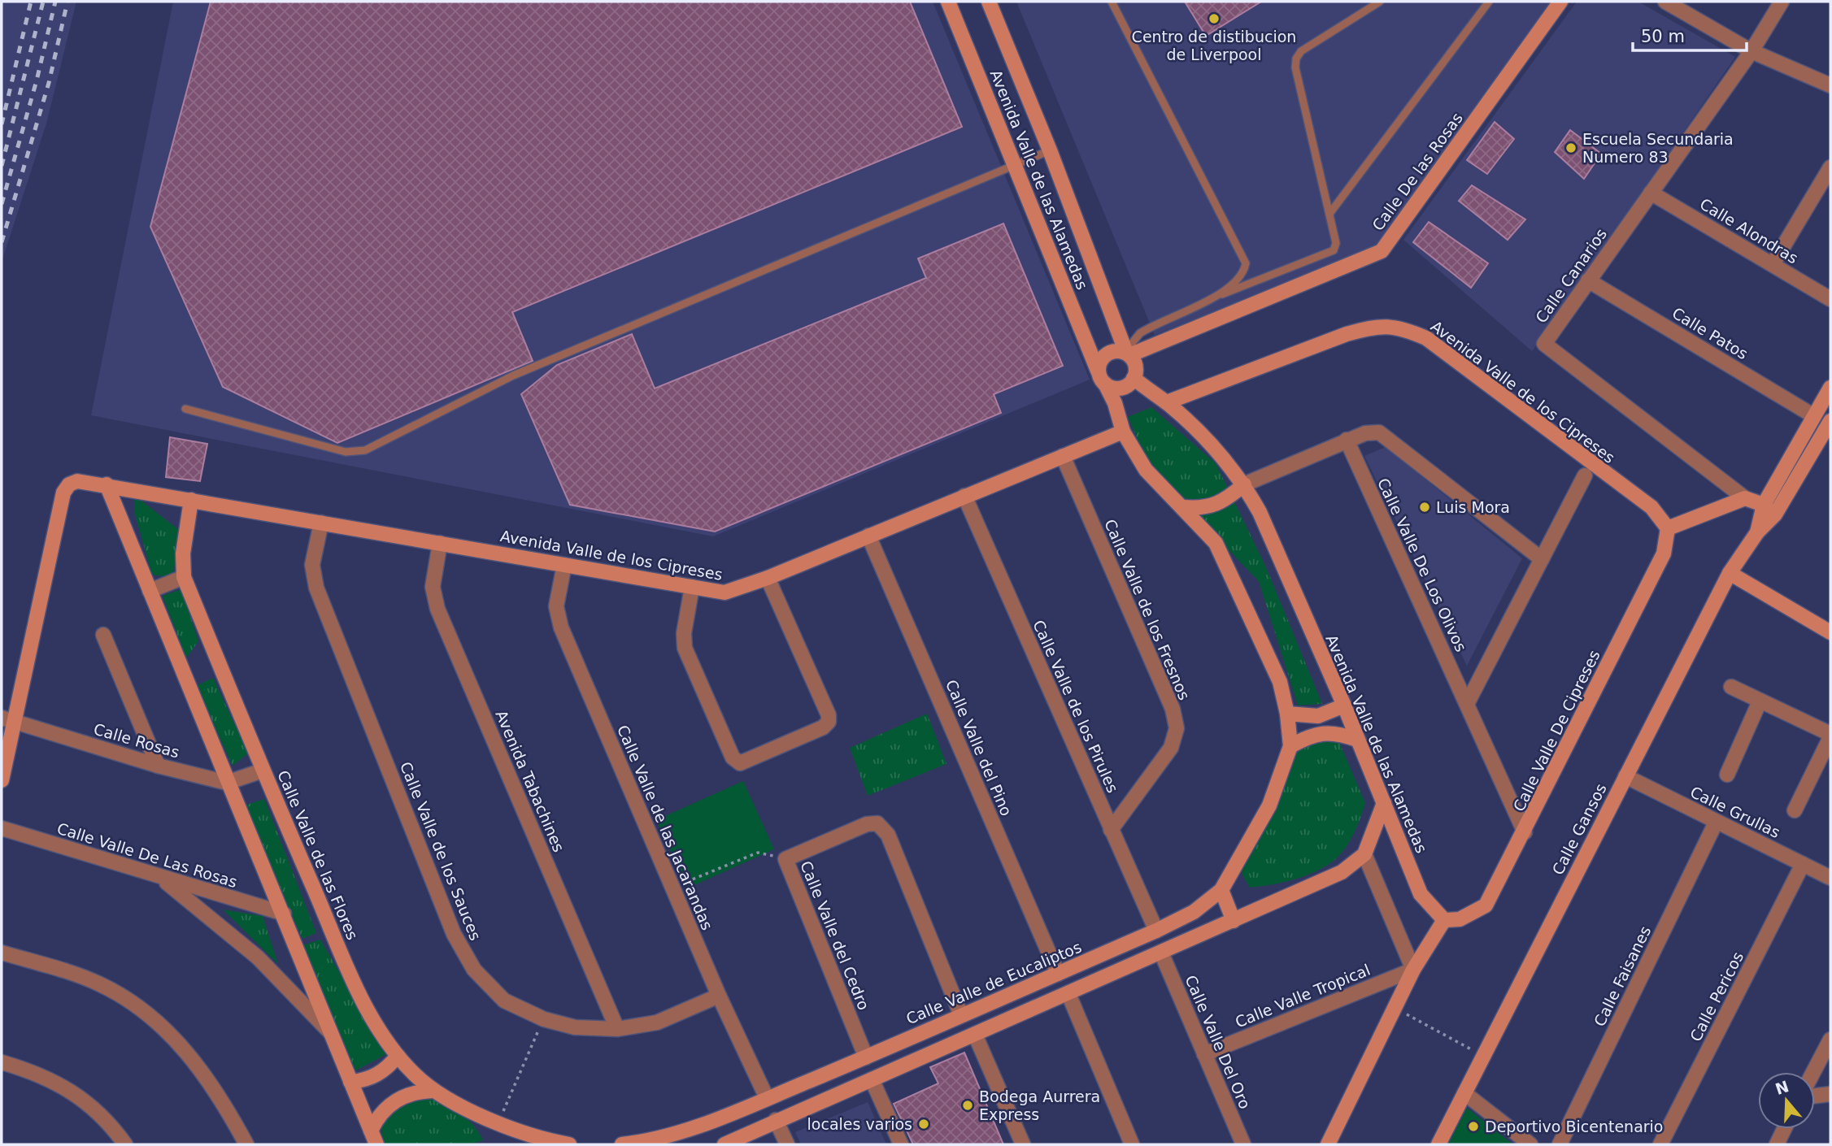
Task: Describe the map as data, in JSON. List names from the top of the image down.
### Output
{
  "streets": {
    "street": [
      "Calle De las Rosas",
      "Avenida Valle de las Alamedas",
      "Calle Alondras",
      "Calle Canarios",
      "Calle Patos",
      "Avenida Valle de los Cipreses",
      "Calle Valle De Los Olivos",
      "Calle Valle de los Fresnos",
      "Calle Valle de los Pirules",
      "Calle Valle De Cipreses",
      "Calle Rosas",
      "Calle Valle del Pino",
      "Avenida Tabachines",
      "Calle Grullas",
      "Calle Valle de las Jacarandas",
      "Calle Gansos",
      "Calle Valle de los Sauces",
      "Calle Valle De Las Rosas",
      "Calle Valle de las Flores",
      "Calle Valle del Cedro",
      "Calle Faisanes",
      "Calle Valle de Eucaliptos",
      "Calle Valle Tropical",
      "Calle Pericos",
      "Calle Valle Del Oro"
    ]
  },
  "crossings": [
    ["Calle De las Rosas", "Avenida Valle de las Alamedas"],
    ["Avenida Valle de las Alamedas", "Avenida Valle de los Cipreses"],
    ["Avenida Valle de las Alamedas", "Calle Valle De Cipreses"],
    ["Avenida Valle de las Alamedas", "Calle Valle de Eucaliptos"],
    ["Calle Alondras", "Calle Canarios"],
    ["Calle Canarios", "Calle Patos"],
    ["Calle Canarios", "Calle Gansos"],
    ["Avenida Valle de los Cipreses", "Calle Valle de los Fresnos"],
    ["Avenida Valle de los Cipreses", "Calle Valle de los Pirules"],
    ["Avenida Valle de los Cipreses", "Calle Valle De Cipreses"],
    ["Avenida Valle de los Cipreses", "Calle Rosas"],
    ["Avenida Valle de los Cipreses", "Calle Valle del Pino"],
    ["Avenida Valle de los Cipreses", "Avenida Tabachines"],
    ["Avenida Valle de los Cipreses", "Calle Valle de las Jacarandas"],
    ["Avenida Valle de los Cipreses", "Calle Valle de los Sauces"],
    ["Avenida Valle de los Cipreses", "Calle Valle de las Flores"],
    ["Calle Valle De Los Olivos", "Calle Valle De Cipreses"],
    ["Calle Valle de los Fresnos", "Calle Valle de los Pirules"],
    ["Calle Valle de los Pirules", "Calle Valle de Eucaliptos"],
    ["Calle Valle del Pino", "Calle Valle de Eucaliptos"],
    ["Avenida Tabachines", "Calle Valle de los Sauces"],
    ["Calle Grullas", "Calle Gansos"],
    ["Calle Grullas", "Calle Faisanes"],
    ["Calle Grullas", "Calle Pericos"],
    ["Calle Valle de las Jacarandas", "Calle Valle de los Sauces"],
    ["Calle Valle de las Jacarandas", "Calle Valle de Eucaliptos"],
    ["Calle Valle del Cedro", "Calle Valle de Eucaliptos"],
    ["Calle Valle Tropical", "Calle Valle Del Oro"]
  ],
  "places": [
    "Centro de distibucion de Liverpool",
    "Escuela Secundaria Numero 83",
    "Luis Mora",
    "Bodega Aurrera Express",
    "locales varios",
    "Deportivo Bicentenario"
  ],
  "scale_bar": "50 m",
  "north": "top"
}
